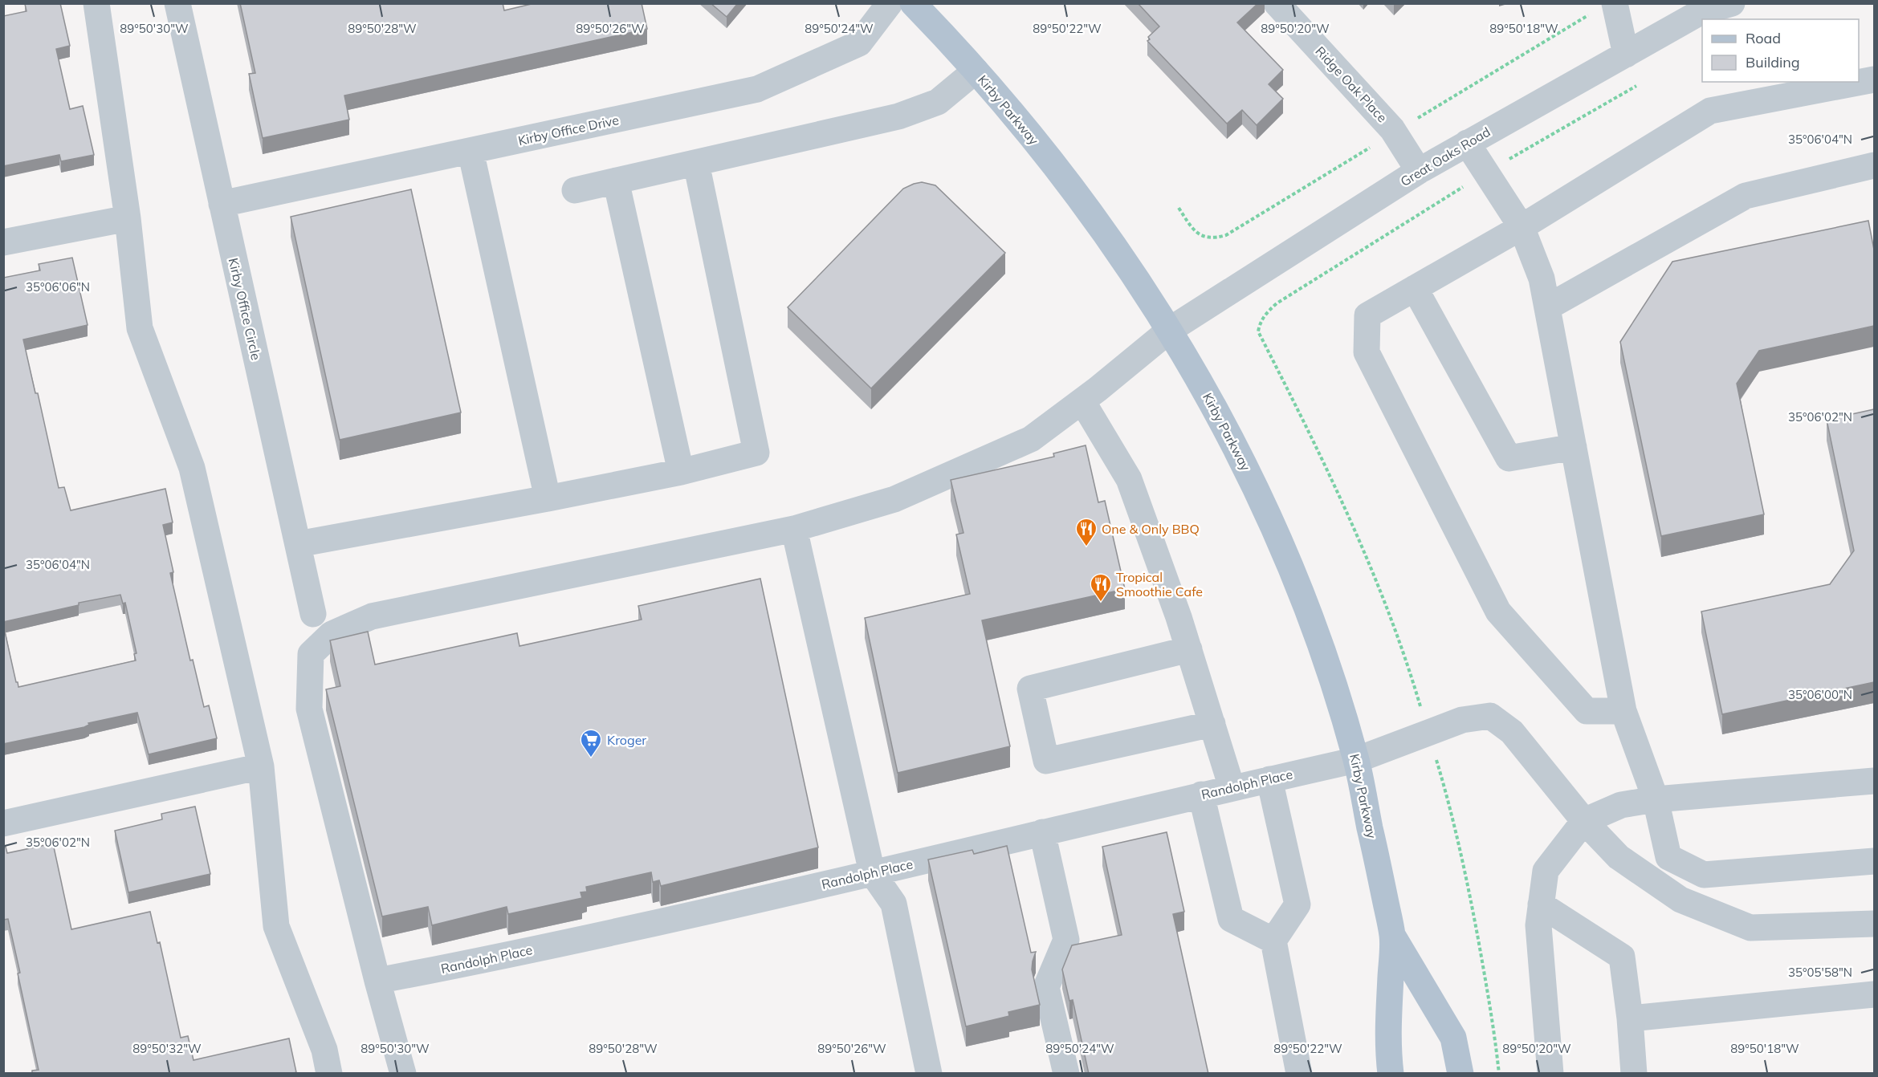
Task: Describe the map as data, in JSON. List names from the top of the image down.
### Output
{
  "streets": {
    "main road": ["Kirby Parkway"],
    "street": [
      "Ridge Oak Place",
      "Kirby Office Drive",
      "Great Oaks Road",
      "Kirby Office Circle",
      "Randolph Place"
    ]
  },
  "crossings": [
    ["Ridge Oak Place", "Great Oaks Road"],
    ["Kirby Parkway", "Great Oaks Road"],
    ["Kirby Parkway", "Randolph Place"],
    ["Kirby Office Drive", "Kirby Office Circle"],
    ["Great Oaks Road", "Randolph Place"]
  ],
  "places": {
    "restaurant": ["One & Only BBQ", "Tropical Smoothie Cafe"],
    "supermarket": ["Kroger"]
  },
  "legend": ["Road", "Building"],
  "coordinates": [
    "89°50'30\"W",
    "89°50'28\"W",
    "89°50'26\"W",
    "89°50'24\"W",
    "89°50'22\"W",
    "89°50'20\"W",
    "89°50'18\"W",
    "35°06'04\"N",
    "35°06'06\"N",
    "35°06'02\"N",
    "35°06'00\"N",
    "35°05'58\"N",
    "89°50'32\"W"
  ]
}
